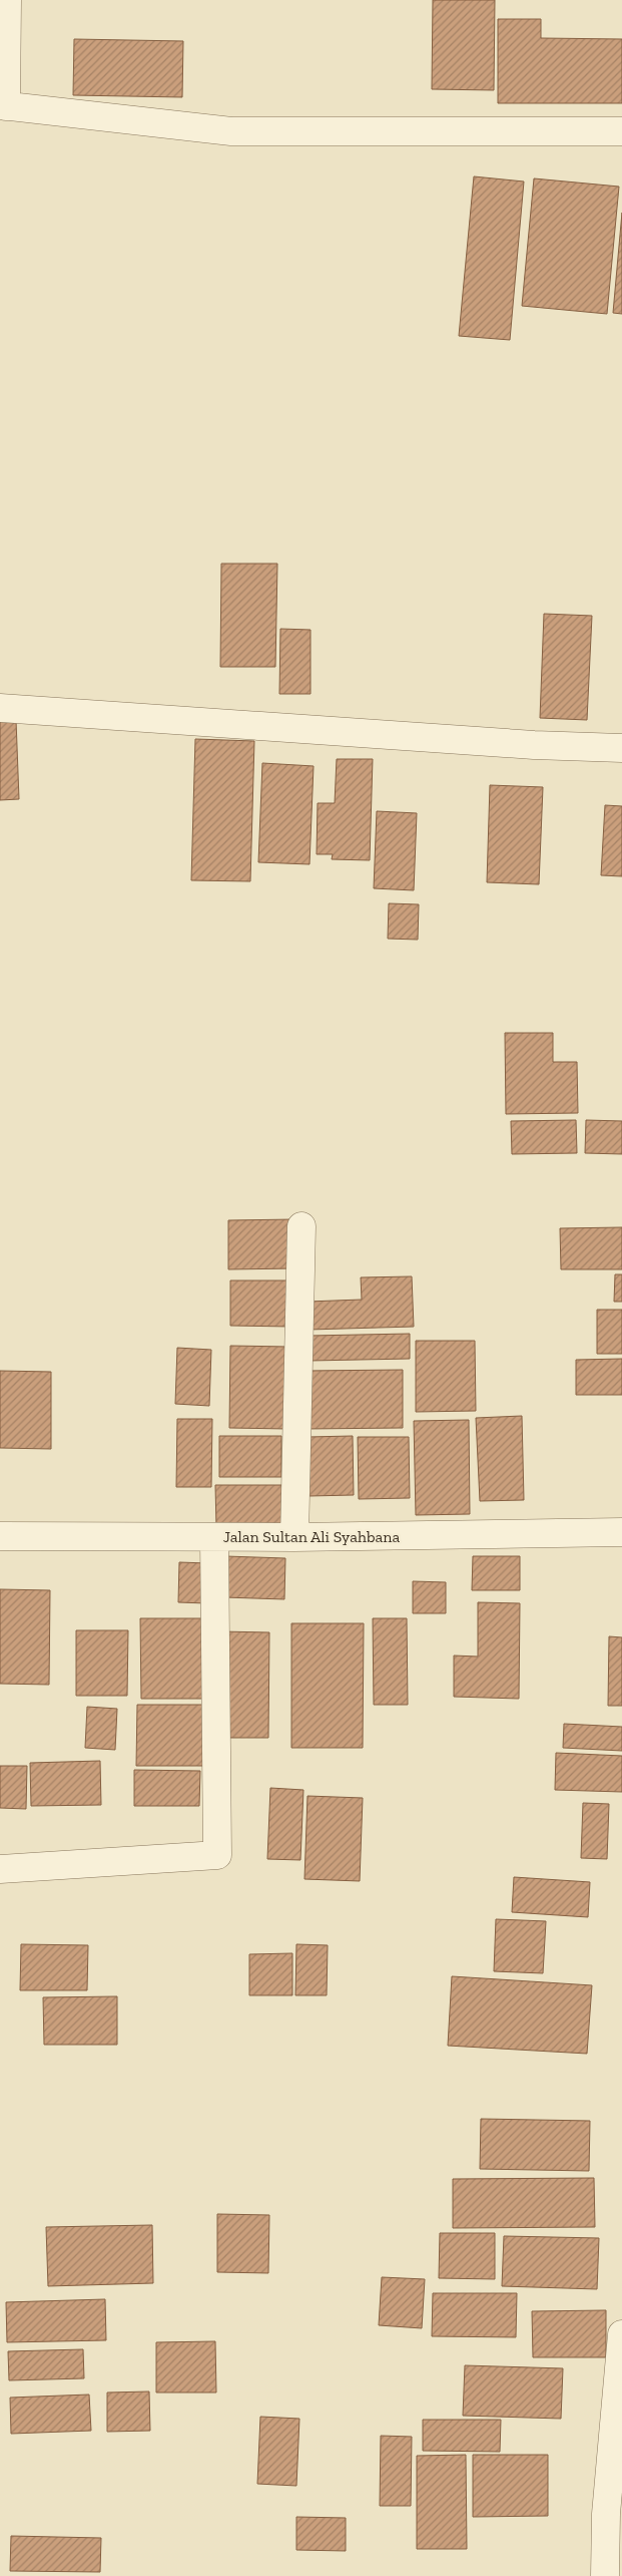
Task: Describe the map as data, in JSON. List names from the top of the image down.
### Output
{
  "streets": {
    "street": ["Jalan Sultan Ali Syahbana"]
  }
}
